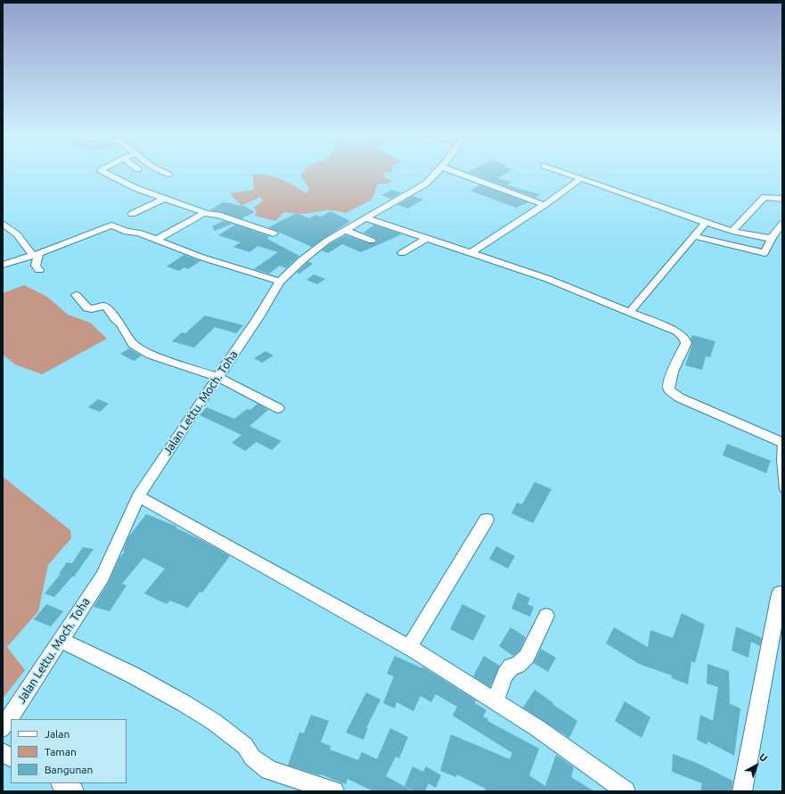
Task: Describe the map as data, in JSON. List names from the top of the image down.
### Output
{
  "streets": {
    "street": ["Jalan Lettu. Moch. Toha"]
  },
  "legend": ["Jalan", "Taman", "Bangunan"],
  "north": "top right"
}
